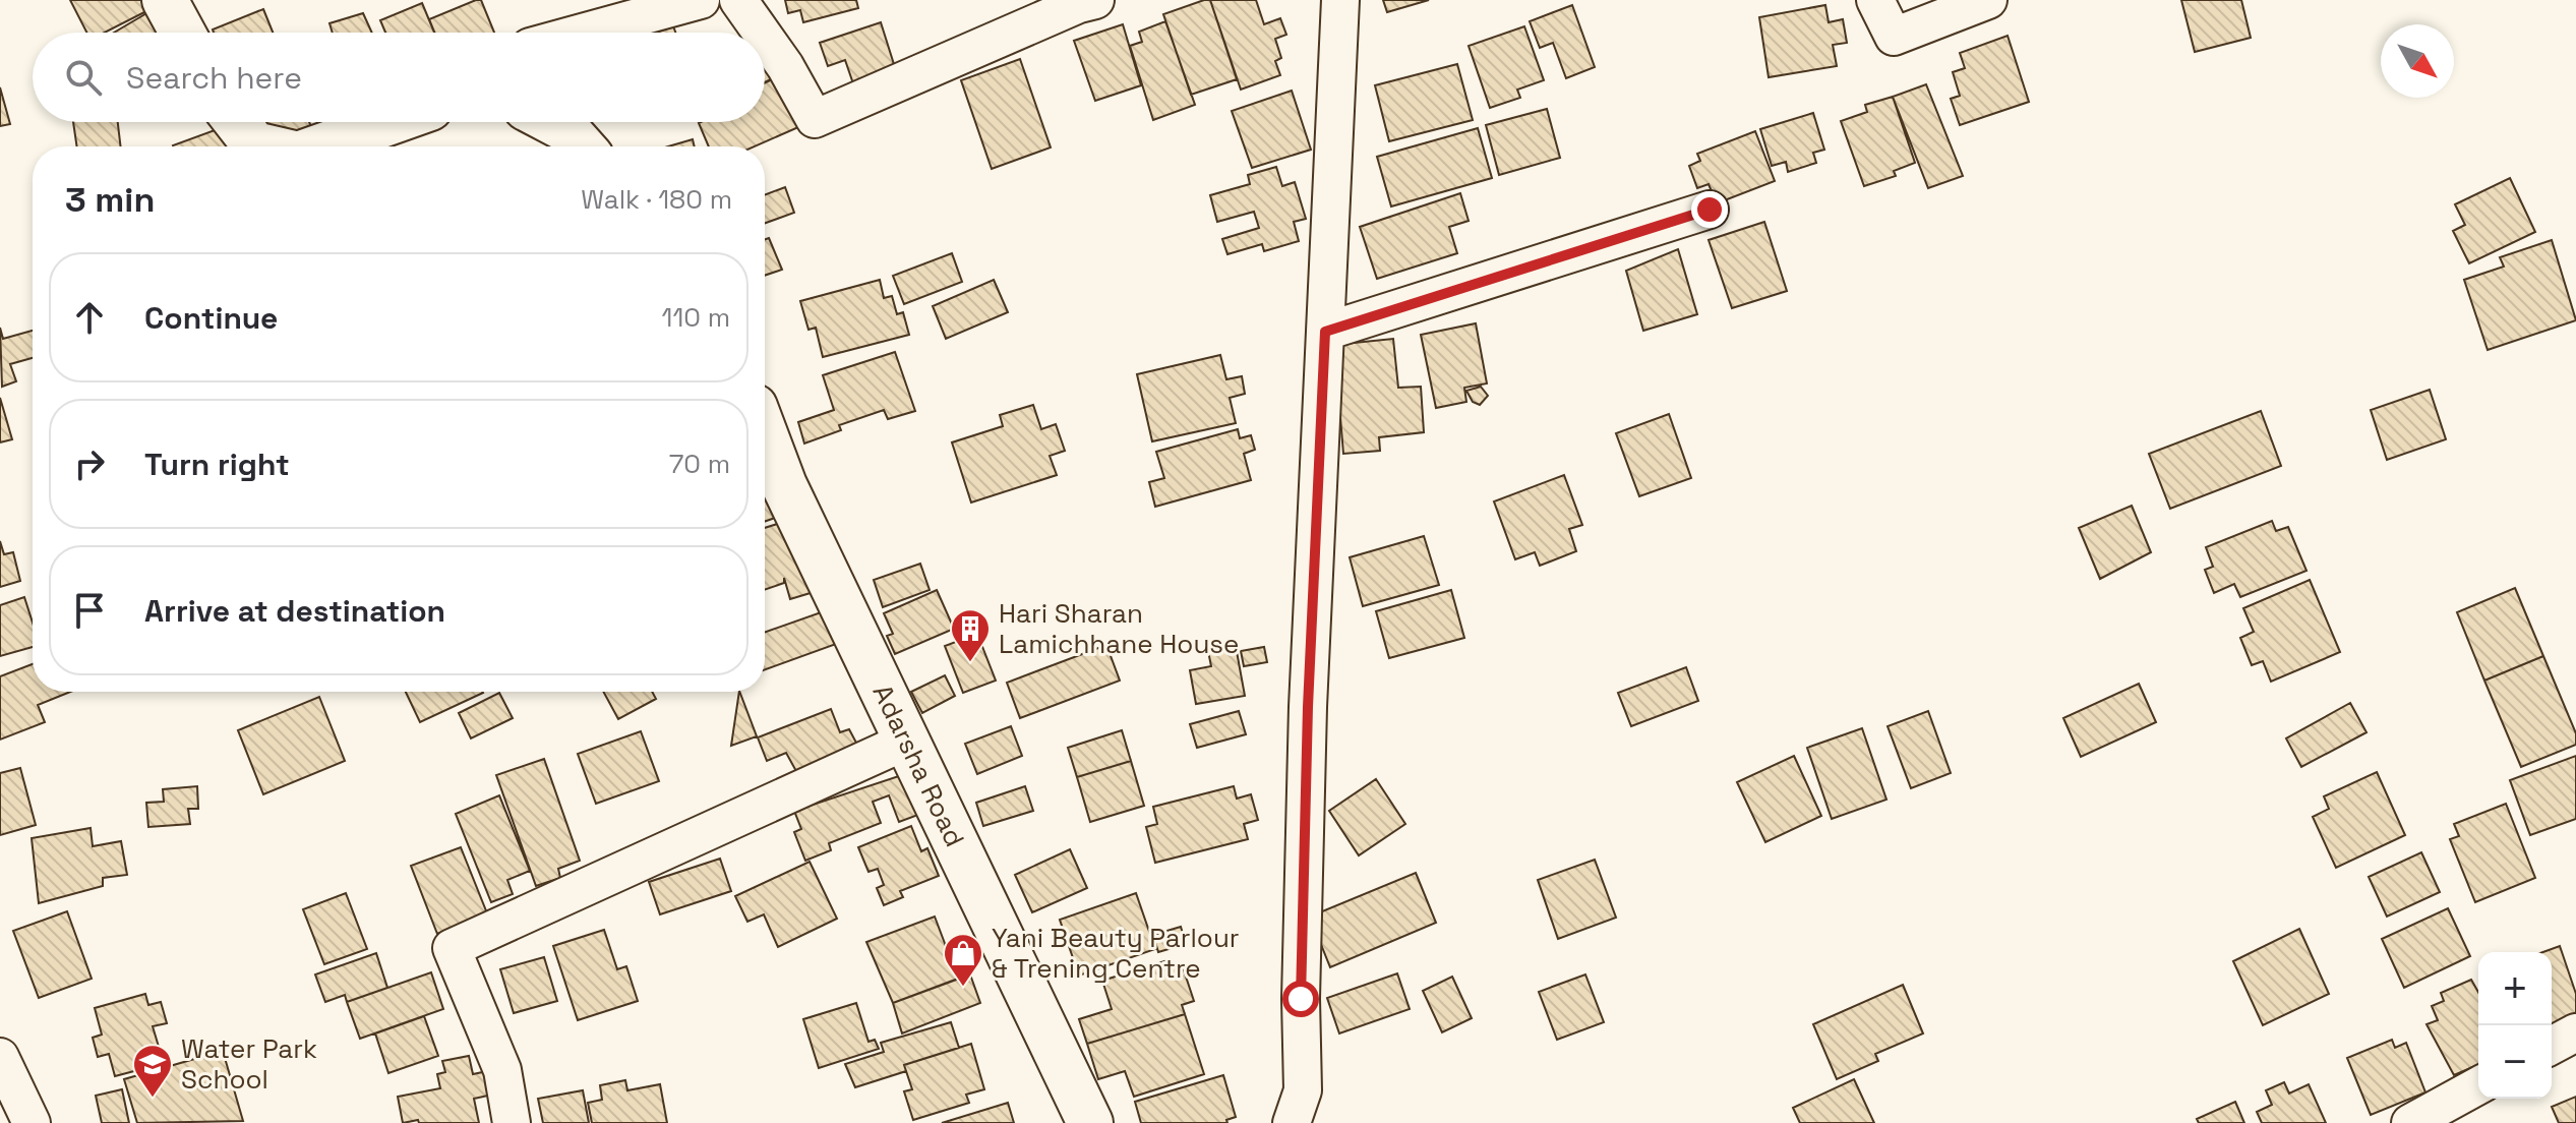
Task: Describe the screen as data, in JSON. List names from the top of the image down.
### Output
{
  "streets": {
    "main road": ["Adarsha Road"]
  },
  "places": {
    "building": ["Hari Sharan Lamichhane House"],
    "shop": ["Yani Beauty Parlour & Trening Centre"],
    "school or university": ["Water Park School"]
  },
  "north": "bottom right",
  "page": {
    "search": "Search here",
    "heading": ["3 min", "Walk · 180 m"],
    "list": [
      ["Continue", "110 m"],
      ["Turn right", "70 m"],
      "Arrive at destination"
    ],
    "map_buttons": ["+", "−"]
  }
}
